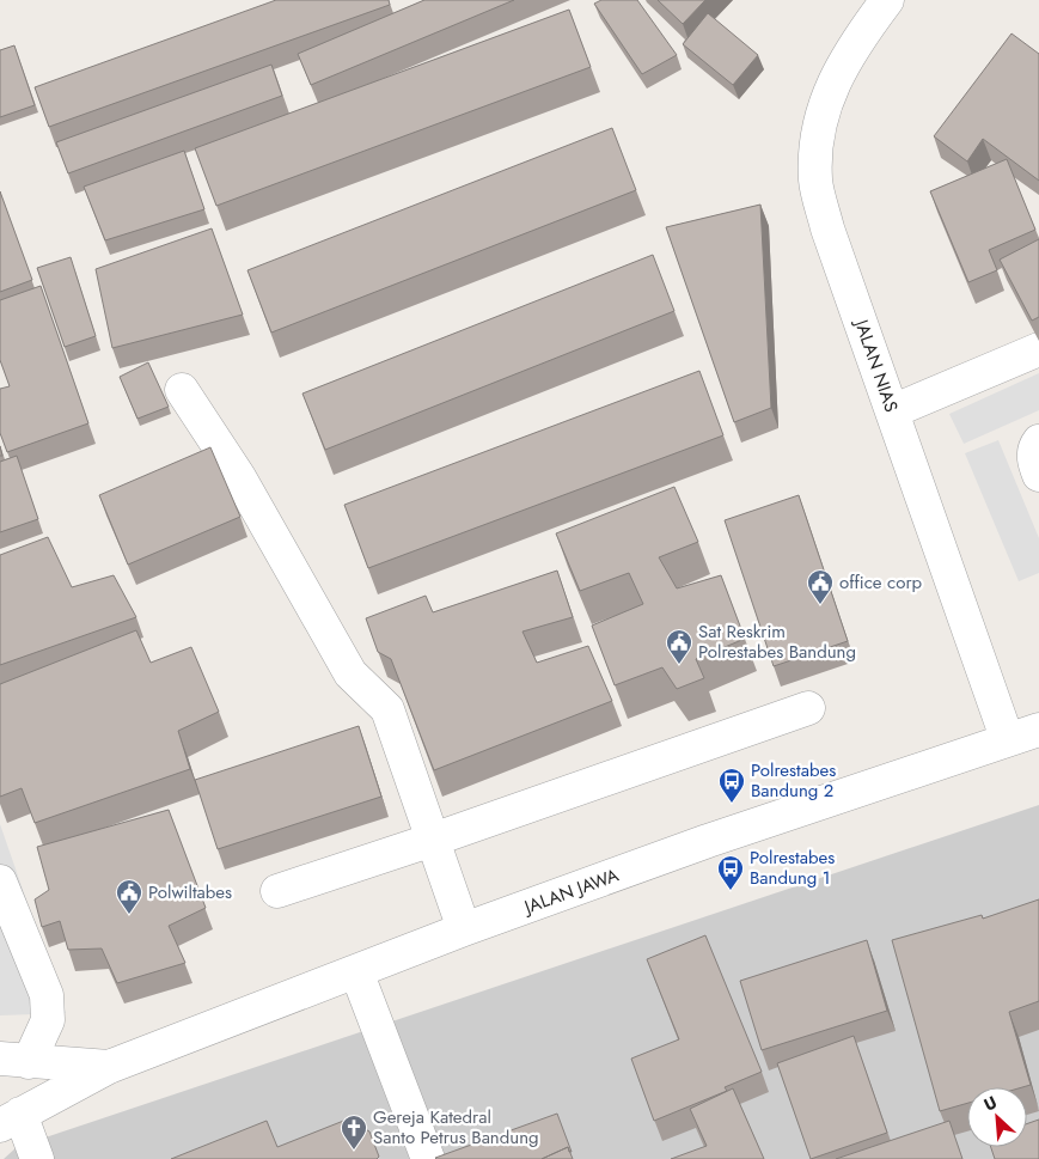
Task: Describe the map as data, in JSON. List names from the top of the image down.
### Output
{
  "streets": {
    "street": ["JALAN NIAS", "JALAN JAWA"]
  },
  "crossings": [
    ["JALAN NIAS", "JALAN JAWA"]
  ],
  "places": {
    "public building": ["office corp", "Sat Reskrim Polrestabes Bandung", "Polwiltabes"],
    "bus stop": ["Polrestabes Bandung 2", "Polrestabes Bandung 1"],
    "church": ["Gereja Katedral Santo Petrus Bandung"]
  },
  "north": "top left"
}
